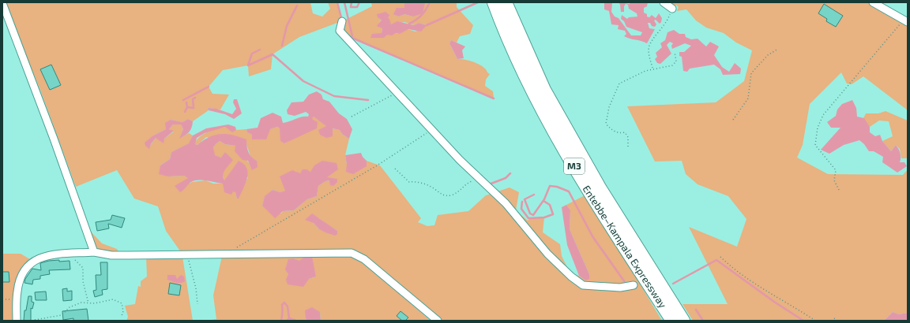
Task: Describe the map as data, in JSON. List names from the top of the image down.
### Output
{
  "streets": {
    "highway": ["M3", "Entebbe–Kampala Expressway"]
  }
}
